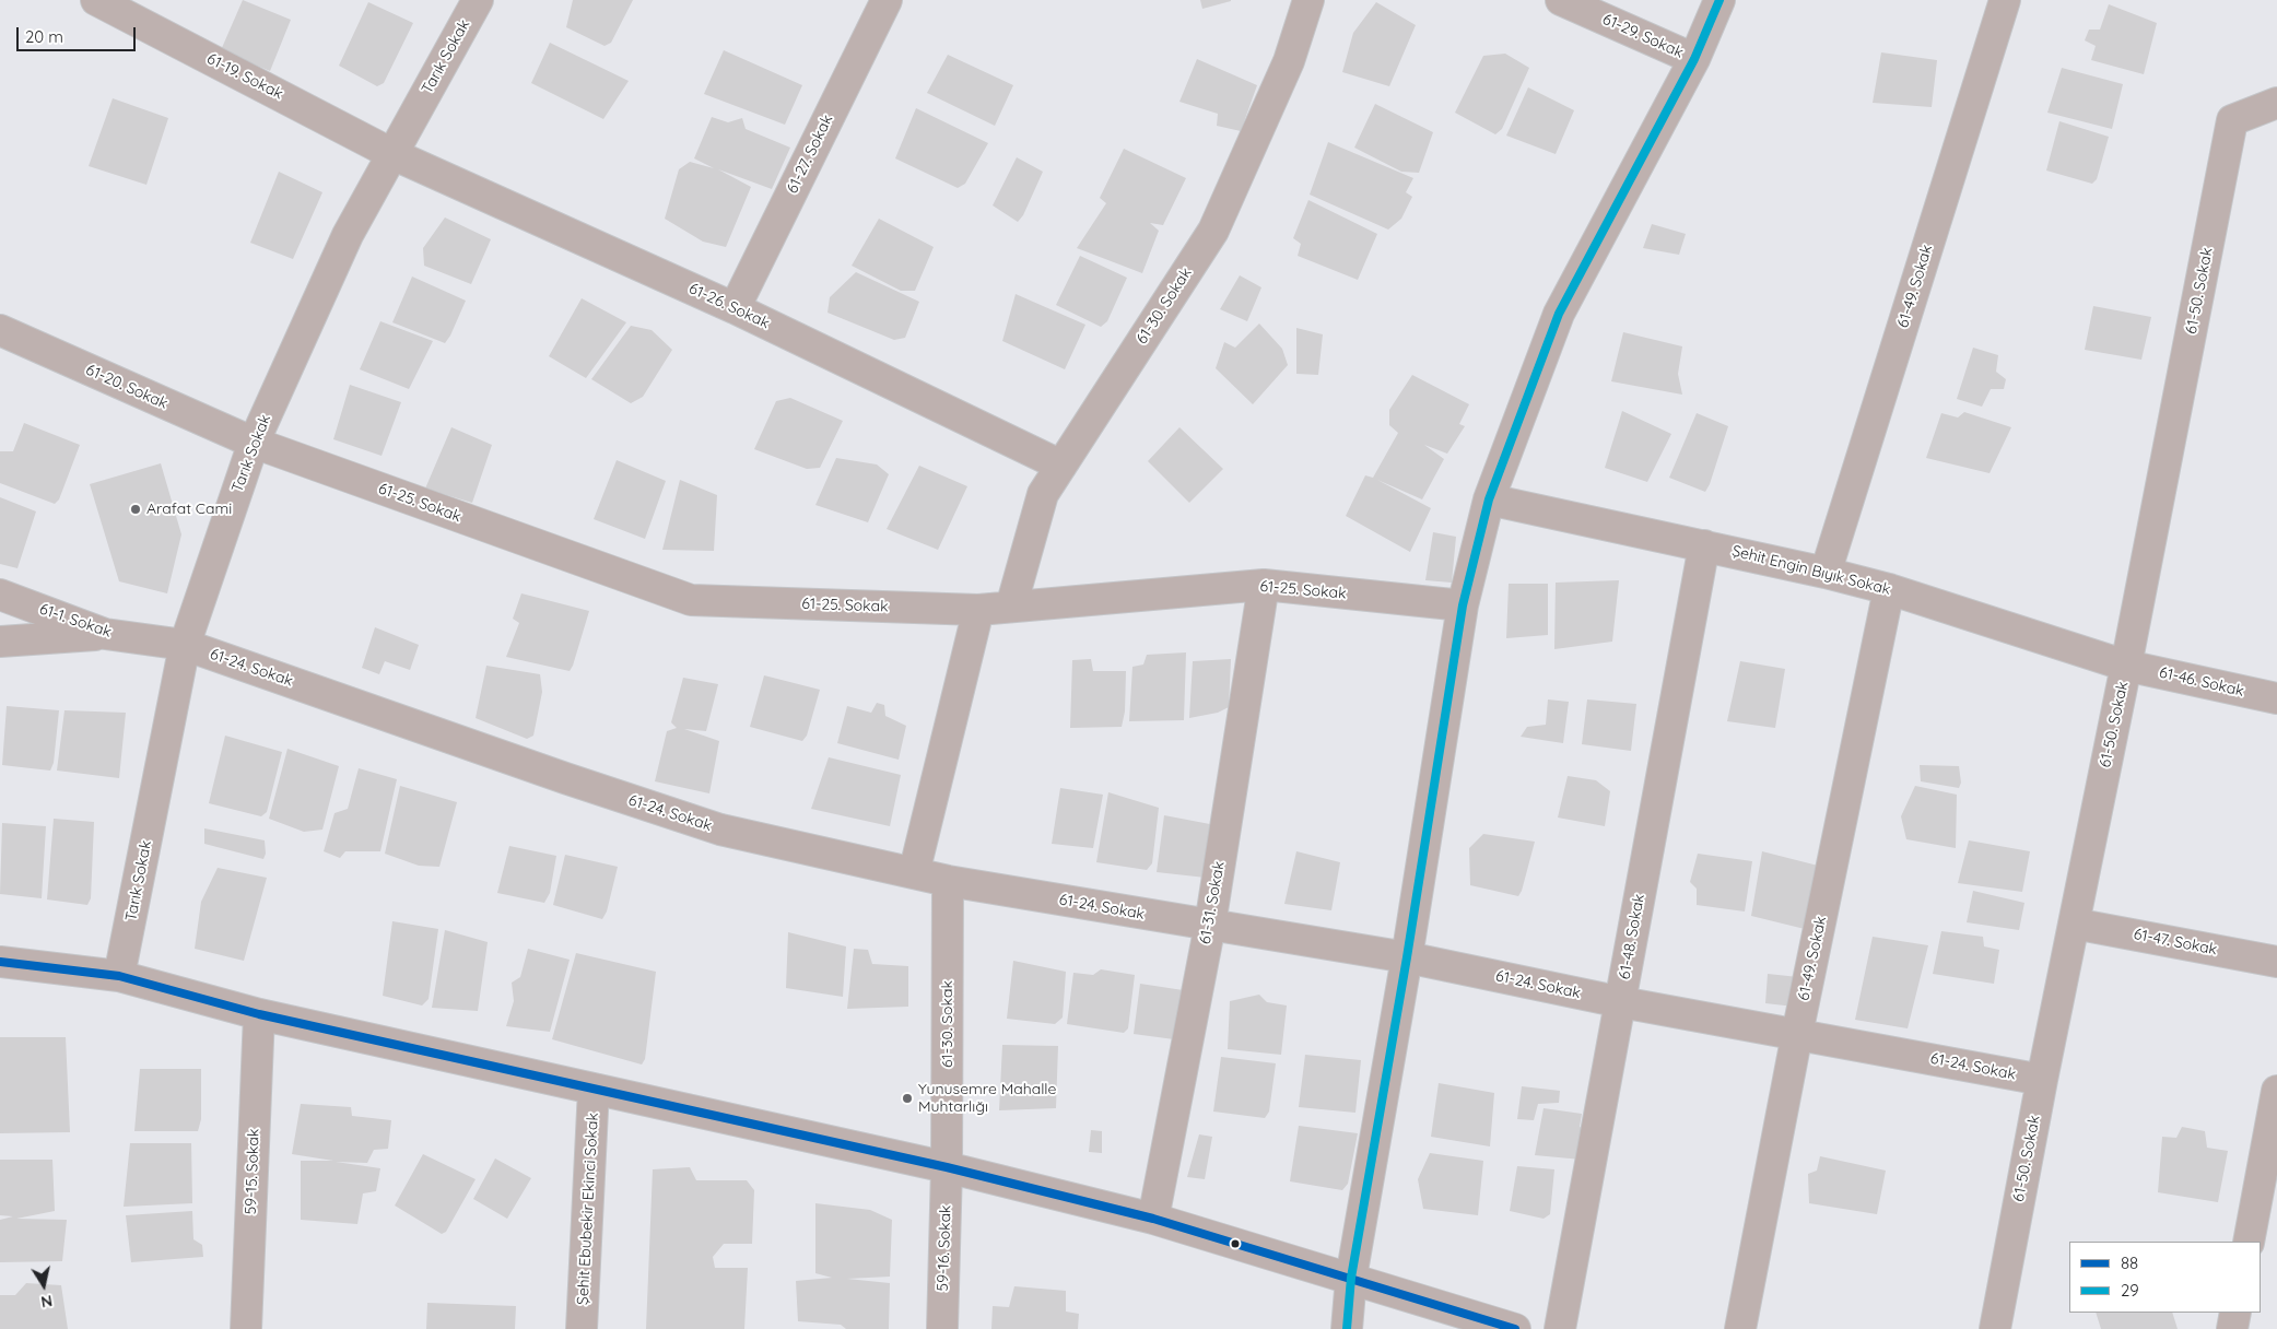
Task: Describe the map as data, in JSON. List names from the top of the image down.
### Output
{
  "streets": {
    "street": [
      "61-29. Sokak",
      "Tarık Sokak",
      "61-19. Sokak",
      "61-27. Sokak",
      "61-49. Sokak",
      "61-50. Sokak",
      "61-26. Sokak",
      "61-30. Sokak",
      "61-20. Sokak",
      "61-25. Sokak",
      "Şehit Engin Bıyık Sokak",
      "61-1. Sokak",
      "61-24. Sokak",
      "61-46. Sokak",
      "61-31. Sokak",
      "61-48. Sokak",
      "61-47. Sokak",
      "59-15. Sokak",
      "Şehit Ebubekir Ekinci Sokak",
      "59-16. Sokak"
    ]
  },
  "crossings": [
    ["Tarık Sokak", "61-19. Sokak"],
    ["Tarık Sokak", "61-26. Sokak"],
    ["Tarık Sokak", "61-20. Sokak"],
    ["Tarık Sokak", "61-25. Sokak"],
    ["Tarık Sokak", "61-1. Sokak"],
    ["Tarık Sokak", "61-24. Sokak"],
    ["61-19. Sokak", "61-26. Sokak"],
    ["61-27. Sokak", "61-26. Sokak"],
    ["61-49. Sokak", "Şehit Engin Bıyık Sokak"],
    ["61-49. Sokak", "61-24. Sokak"],
    ["61-50. Sokak", "Şehit Engin Bıyık Sokak"],
    ["61-50. Sokak", "61-24. Sokak"],
    ["61-50. Sokak", "61-46. Sokak"],
    ["61-50. Sokak", "61-47. Sokak"],
    ["61-26. Sokak", "61-30. Sokak"],
    ["61-30. Sokak", "61-25. Sokak"],
    ["61-30. Sokak", "61-24. Sokak"],
    ["61-30. Sokak", "59-16. Sokak"],
    ["61-20. Sokak", "61-25. Sokak"],
    ["61-25. Sokak", "61-31. Sokak"],
    ["Şehit Engin Bıyık Sokak", "61-46. Sokak"],
    ["Şehit Engin Bıyık Sokak", "61-48. Sokak"],
    ["61-1. Sokak", "61-24. Sokak"],
    ["61-24. Sokak", "61-31. Sokak"],
    ["61-24. Sokak", "61-48. Sokak"]
  ],
  "places": ["Arafat Cami", "Yunusemre Mahalle Muhtarlığı"],
  "lines": ["transit line 29", "transit line 88"],
  "legend": ["88", "29"],
  "scale_bar": "20 m",
  "north": "bottom"
}
